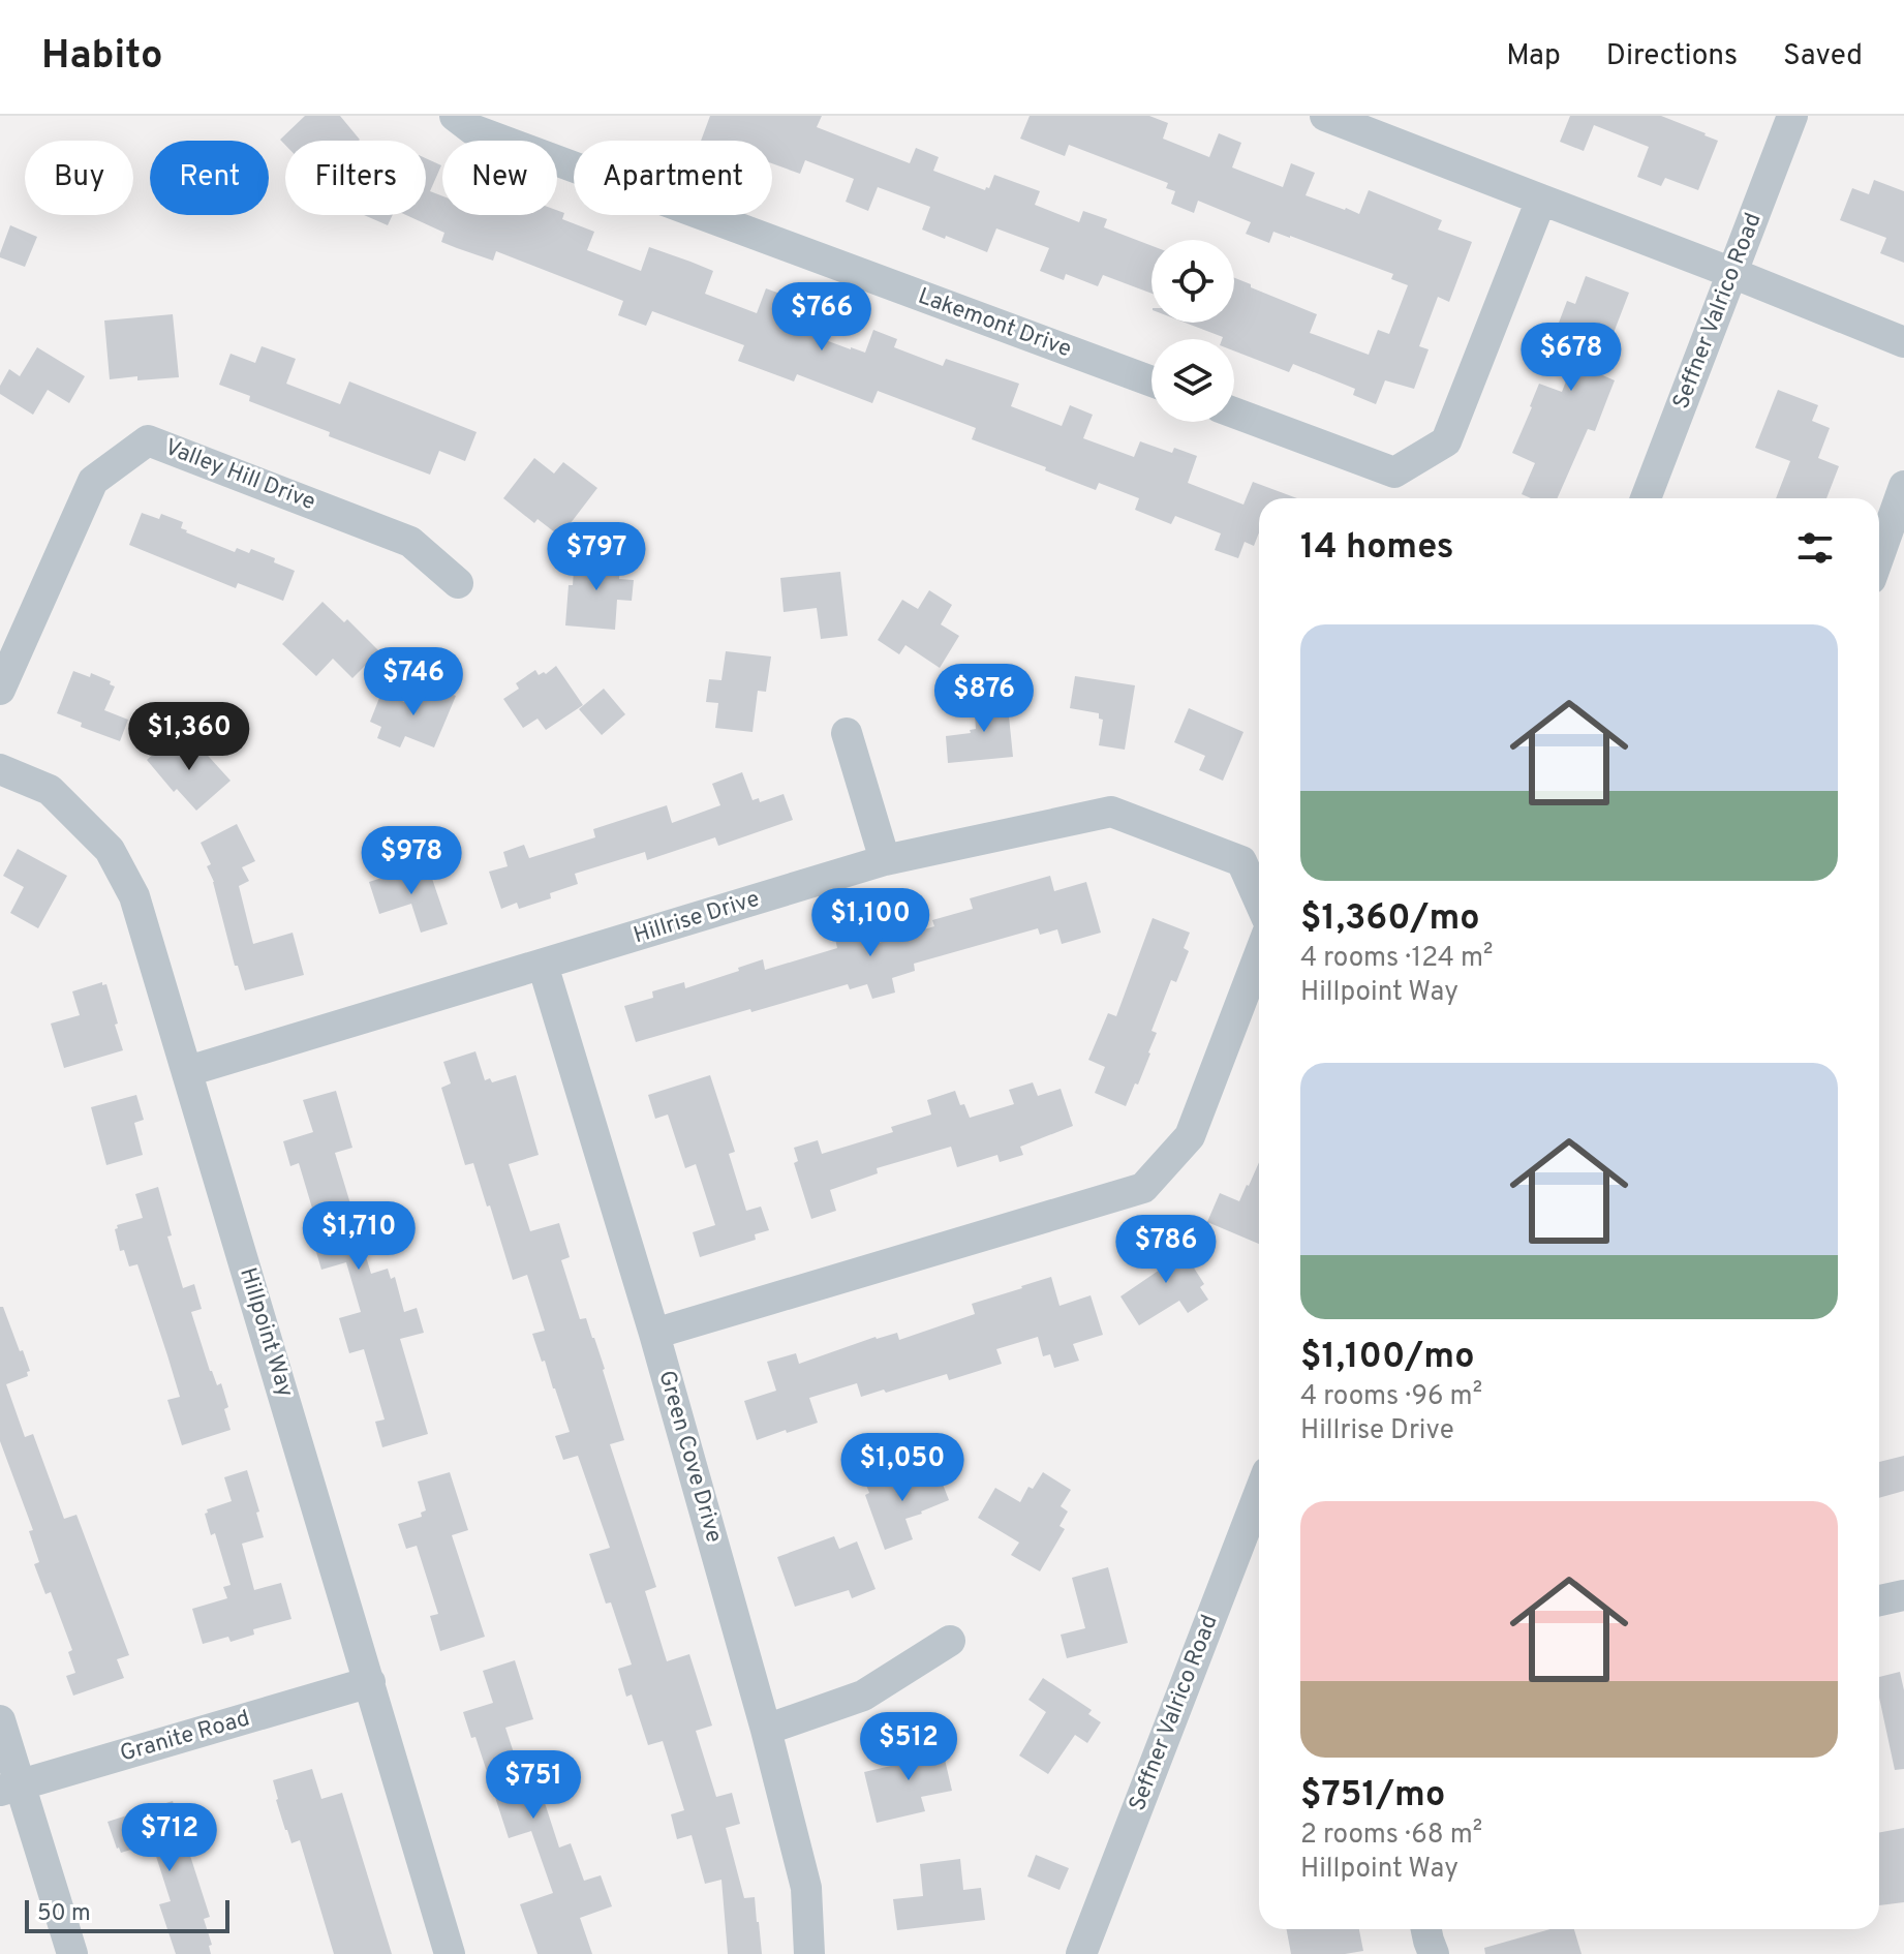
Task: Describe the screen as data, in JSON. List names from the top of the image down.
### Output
{
  "streets": {
    "street": [
      "Seffner Valrico Road",
      "Lakemont Drive",
      "Valley Hill Drive",
      "Hillrise Drive",
      "Hillpoint Way",
      "Green Cove Drive",
      "Granite Road"
    ]
  },
  "crossings": [
    ["Hillrise Drive", "Hillpoint Way"],
    ["Hillrise Drive", "Green Cove Drive"],
    ["Hillpoint Way", "Granite Road"]
  ],
  "scale_bar": "50 m",
  "page": {
    "header": "Habito",
    "nav": ["Map", "Directions", "Saved"],
    "chip": [
      "Buy",
      "Rent",
      "Filters",
      "New",
      "Apartment"
    ],
    "price": [
      "$766",
      "$678",
      "$797",
      "$746",
      "$876",
      "$1,360",
      "$978",
      "$1,100",
      "$1,710",
      "$786",
      "$1,050",
      "$512",
      "$751",
      "$712"
    ],
    "heading": "14 homes",
    "list": [
      {
        "name": "$1,360/mo",
        "note": "4 rooms · 124 m² · Hillpoint Way"
      },
      {
        "name": "$1,100/mo",
        "note": "4 rooms · 96 m² · Hillrise Drive"
      },
      {
        "name": "$751/mo",
        "note": "2 rooms · 68 m² · Hillpoint Way"
      }
    ],
    "scale": "50 m"
  }
}
